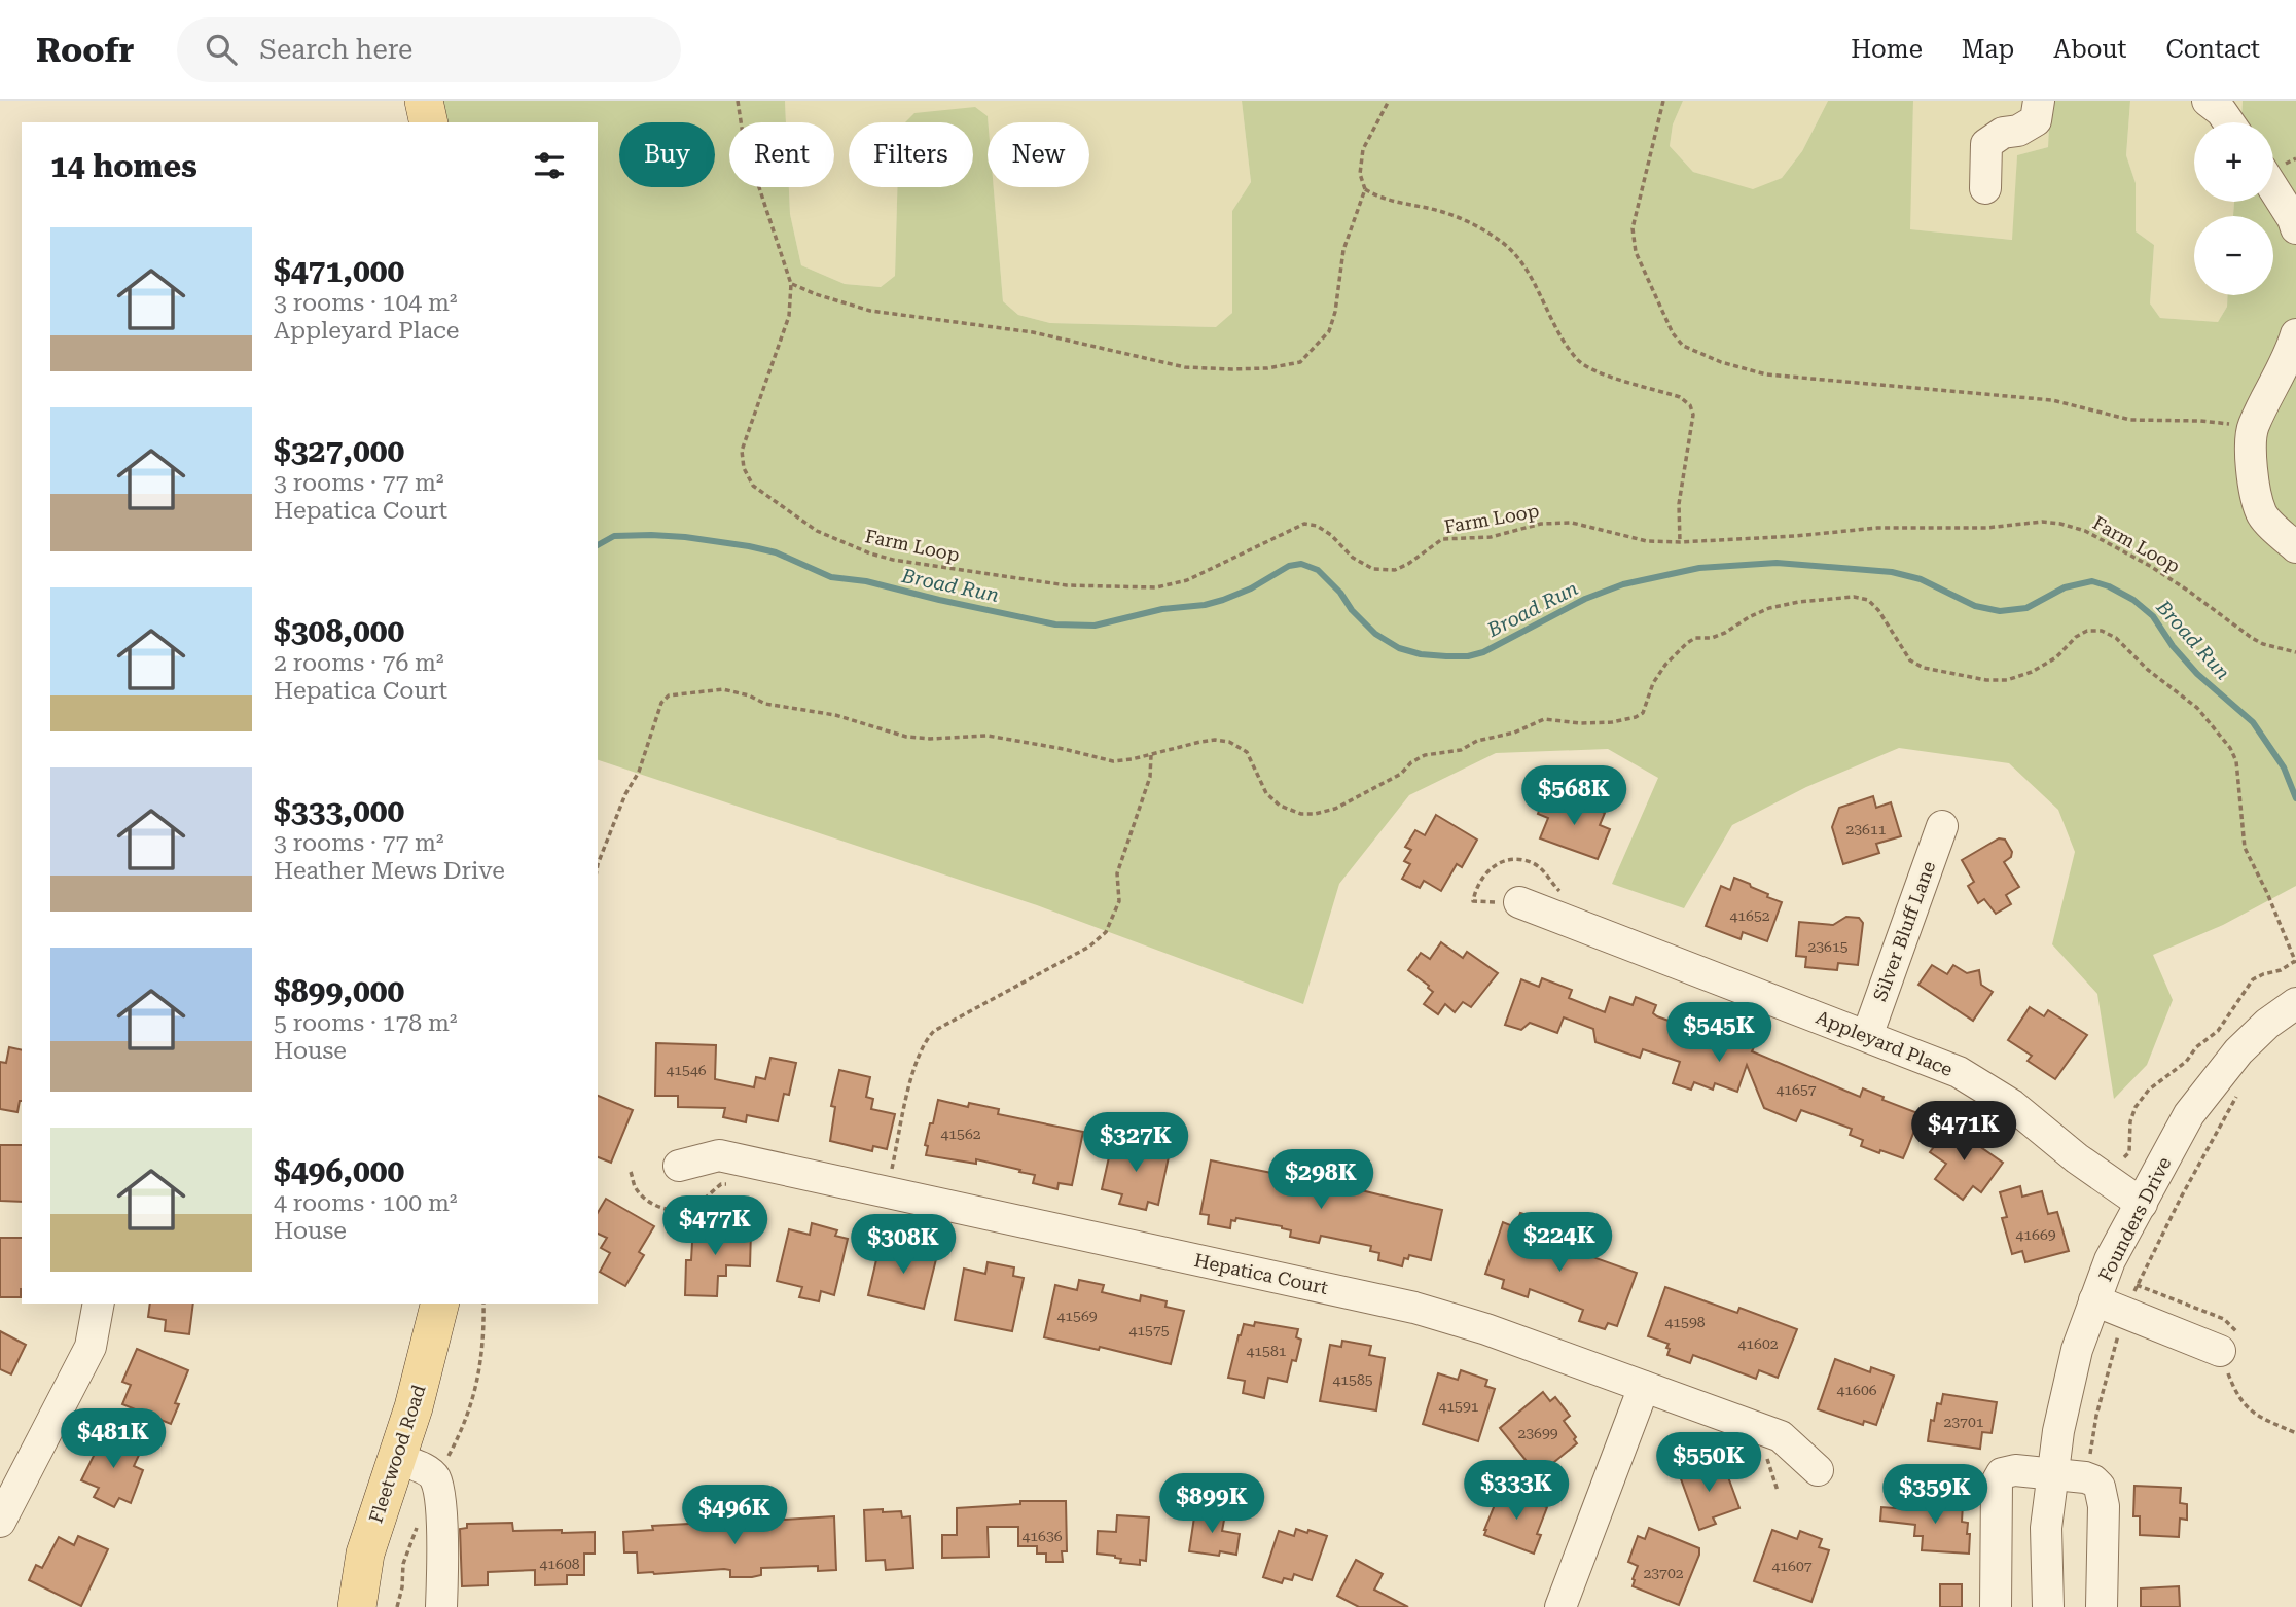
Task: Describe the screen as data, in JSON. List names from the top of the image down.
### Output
{
  "streets": {
    "main road": ["Fleetwood Road"],
    "street": [
      "Silver Bluff Lane",
      "Appleyard Place",
      "Founders Drive",
      "Hepatica Court"
    ],
    "path": ["Farm Loop"]
  },
  "crossings": [
    ["Silver Bluff Lane", "Appleyard Place"],
    ["Appleyard Place", "Founders Drive"]
  ],
  "water": ["Broad Run"],
  "house_numbers": [
    "23611",
    "41652",
    "23615",
    "41546",
    "41657",
    "41562",
    "41669",
    "41569",
    "41598",
    "41575",
    "41602",
    "41581",
    "41585",
    "41606",
    "41591",
    "23701",
    "23699",
    "41636",
    "41608",
    "41607",
    "23702"
  ],
  "page": {
    "header": "Roofr",
    "search": "Search here",
    "nav": [
      "Home",
      "Map",
      "About",
      "Contact"
    ],
    "map_buttons": ["+", "−"],
    "chip": [
      "Buy",
      "Rent",
      "Filters",
      "New"
    ],
    "heading": "14 homes",
    "list": [
      {
        "name": "$471,000",
        "note": "3 rooms · 104 m² · Appleyard Place"
      },
      {
        "name": "$327,000",
        "note": "3 rooms · 77 m² · Hepatica Court"
      },
      {
        "name": "$308,000",
        "note": "2 rooms · 76 m² · Hepatica Court"
      },
      {
        "name": "$333,000",
        "note": "3 rooms · 77 m² · Heather Mews Drive"
      },
      {
        "name": "$899,000",
        "note": "5 rooms · 178 m² · House"
      },
      {
        "name": "$496,000",
        "note": "4 rooms · 100 m² · House"
      }
    ],
    "price": [
      "$568K",
      "$545K",
      "$471K",
      "$327K",
      "$298K",
      "$477K",
      "$224K",
      "$308K",
      "$481K",
      "$550K",
      "$333K",
      "$359K",
      "$899K",
      "$496K"
    ]
  }
}
